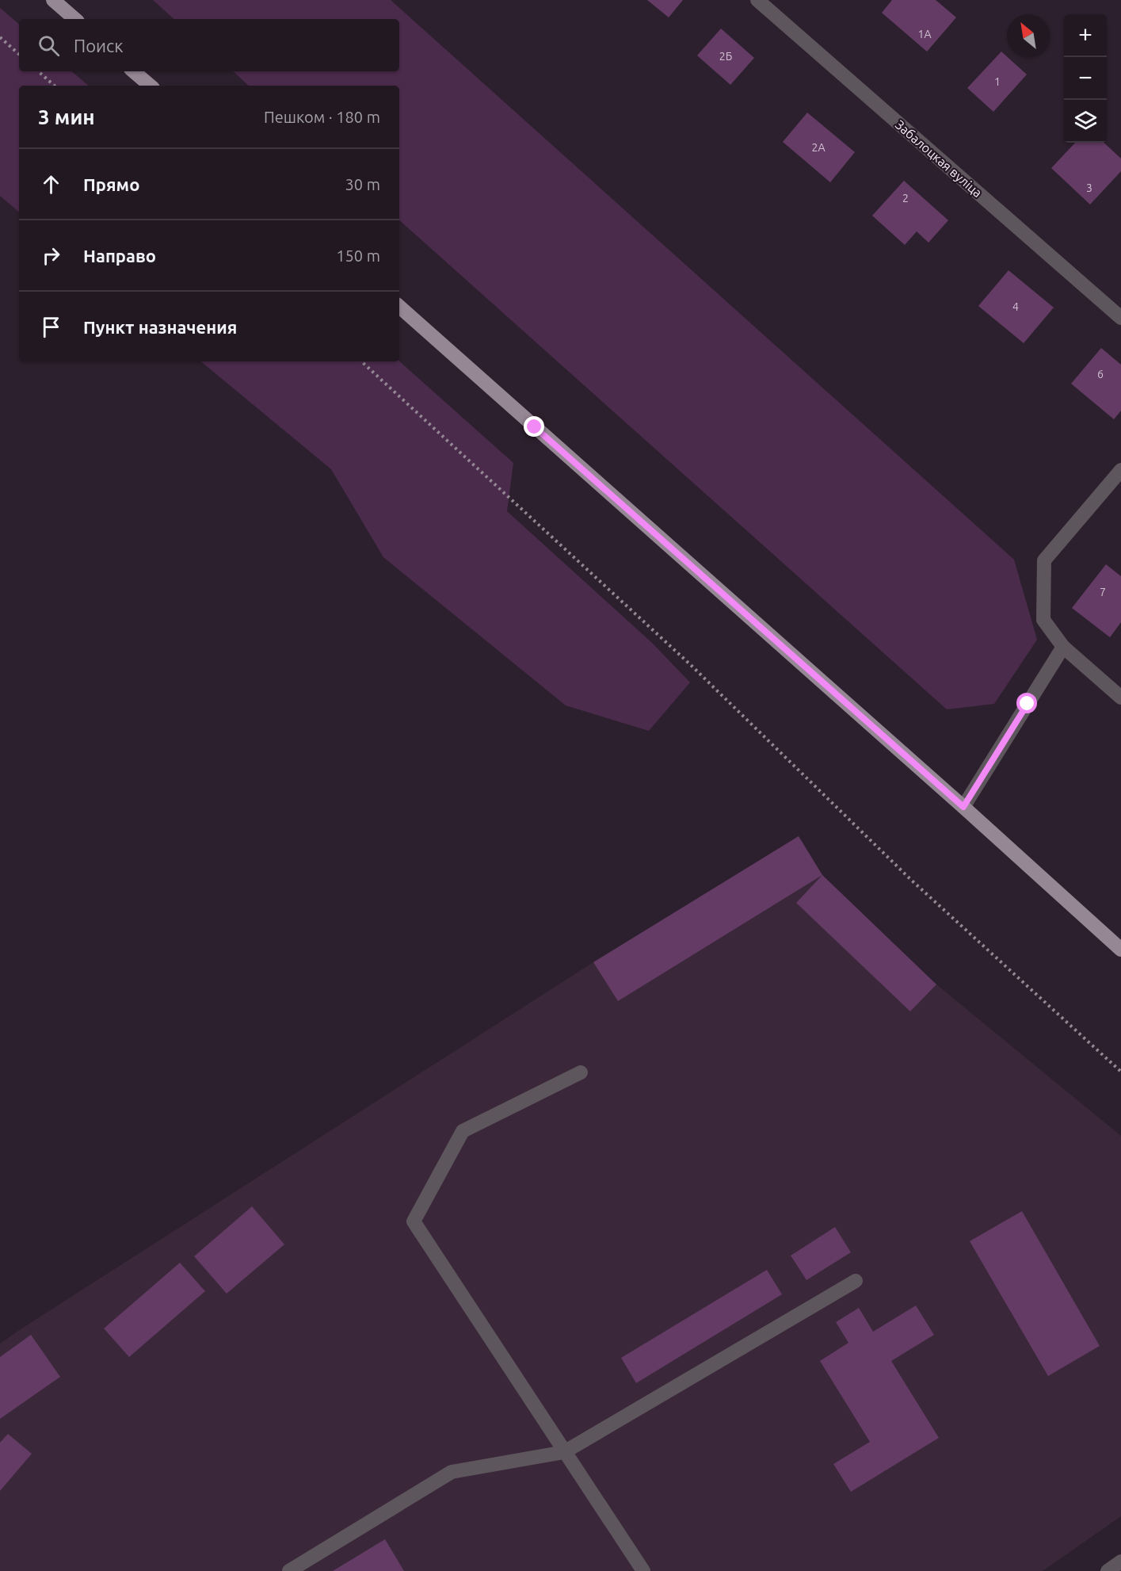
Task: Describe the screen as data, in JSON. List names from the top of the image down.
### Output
{
  "streets": {
    "street": ["Забалоцкая вуліца"]
  },
  "house_numbers": [
    "1А",
    "2Б",
    "1",
    "2А",
    "3",
    "2",
    "4",
    "6",
    "7"
  ],
  "north": "top left",
  "page": {
    "map_buttons": ["+", "−"],
    "search": "Поиск",
    "heading": ["3 мин", "Пешком · 180 m"],
    "list": [
      ["Прямо", "30 m"],
      ["Направо", "150 m"],
      "Пункт назначения"
    ]
  }
}
